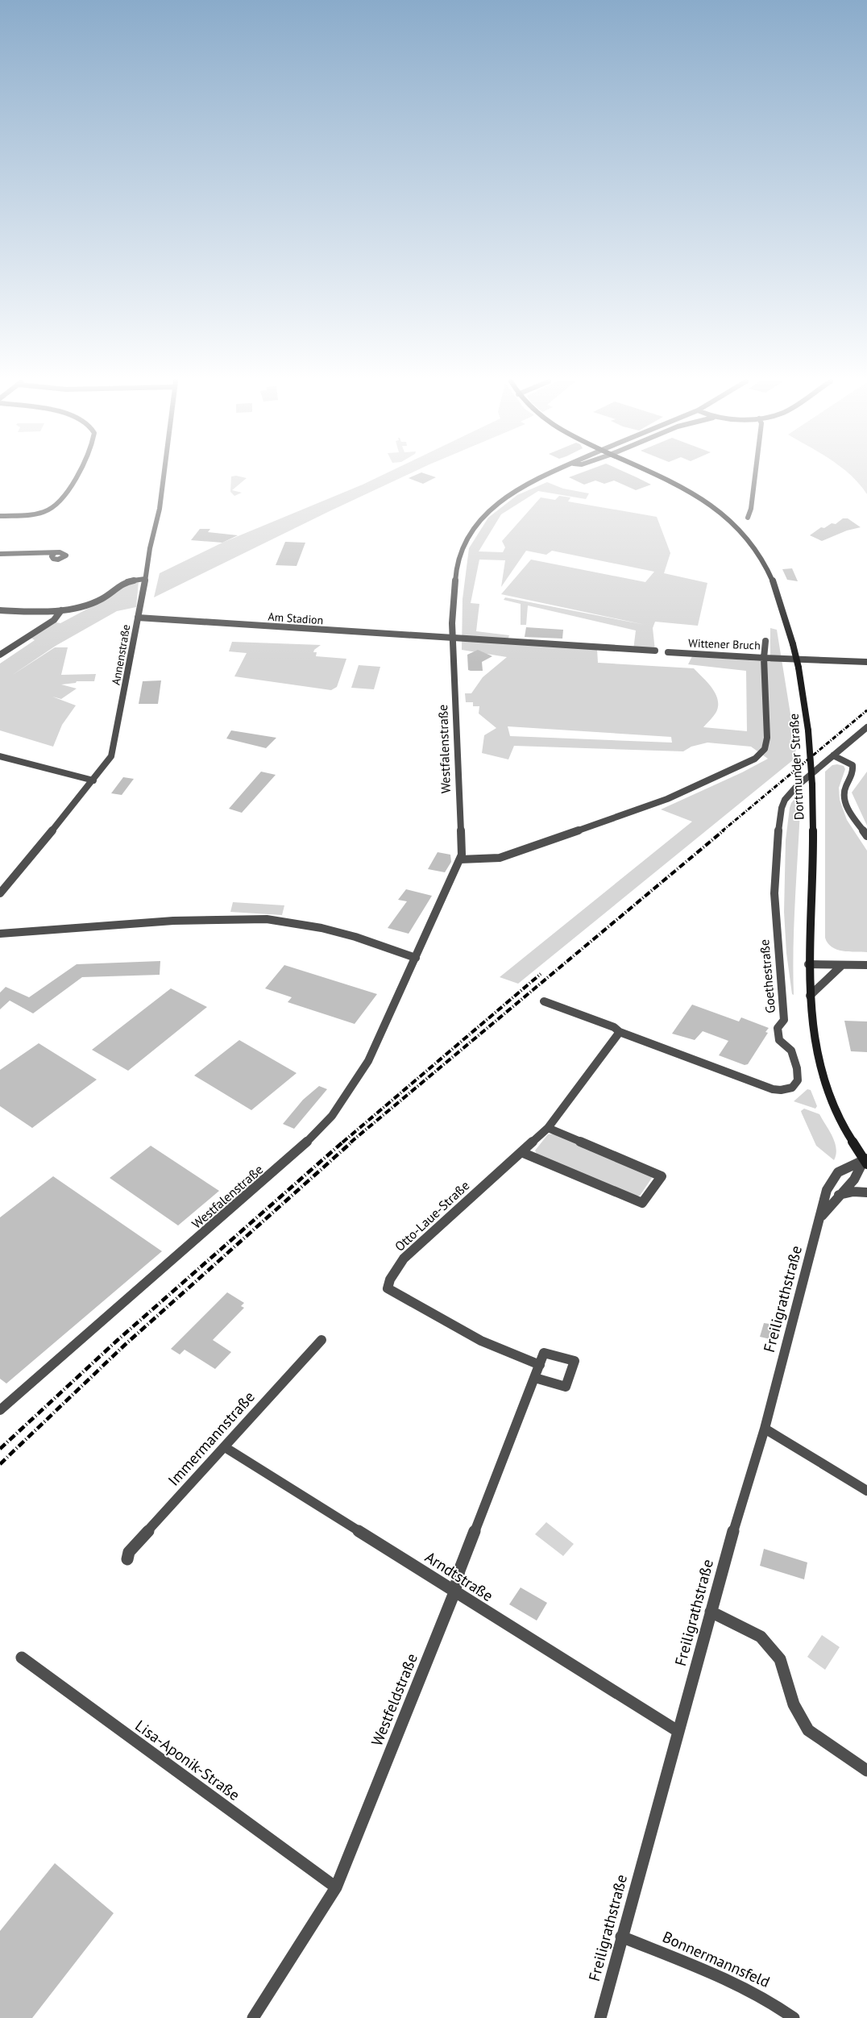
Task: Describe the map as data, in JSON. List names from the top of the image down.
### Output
{
  "streets": {
    "main road": ["Dortmunder Straße"],
    "street": [
      "Am Stadion",
      "Wittener Bruch",
      "Annenstraße",
      "Westfalenstraße",
      "Goethestraße",
      "Otto-Laue-Straße",
      "Freiligrathstraße",
      "Immermannstraße",
      "Arndtstraße",
      "Westfeldstraße",
      "Lisa-Aponik-Straße",
      "Bonnermannsfeld"
    ]
  },
  "crossings": [
    ["Am Stadion", "Annenstraße"],
    ["Am Stadion", "Westfalenstraße"],
    ["Dortmunder Straße", "Freiligrathstraße"],
    ["Goethestraße", "Otto-Laue-Straße"],
    ["Freiligrathstraße", "Arndtstraße"],
    ["Freiligrathstraße", "Bonnermannsfeld"],
    ["Immermannstraße", "Arndtstraße"],
    ["Arndtstraße", "Westfeldstraße"],
    ["Westfeldstraße", "Lisa-Aponik-Straße"]
  ]
}
